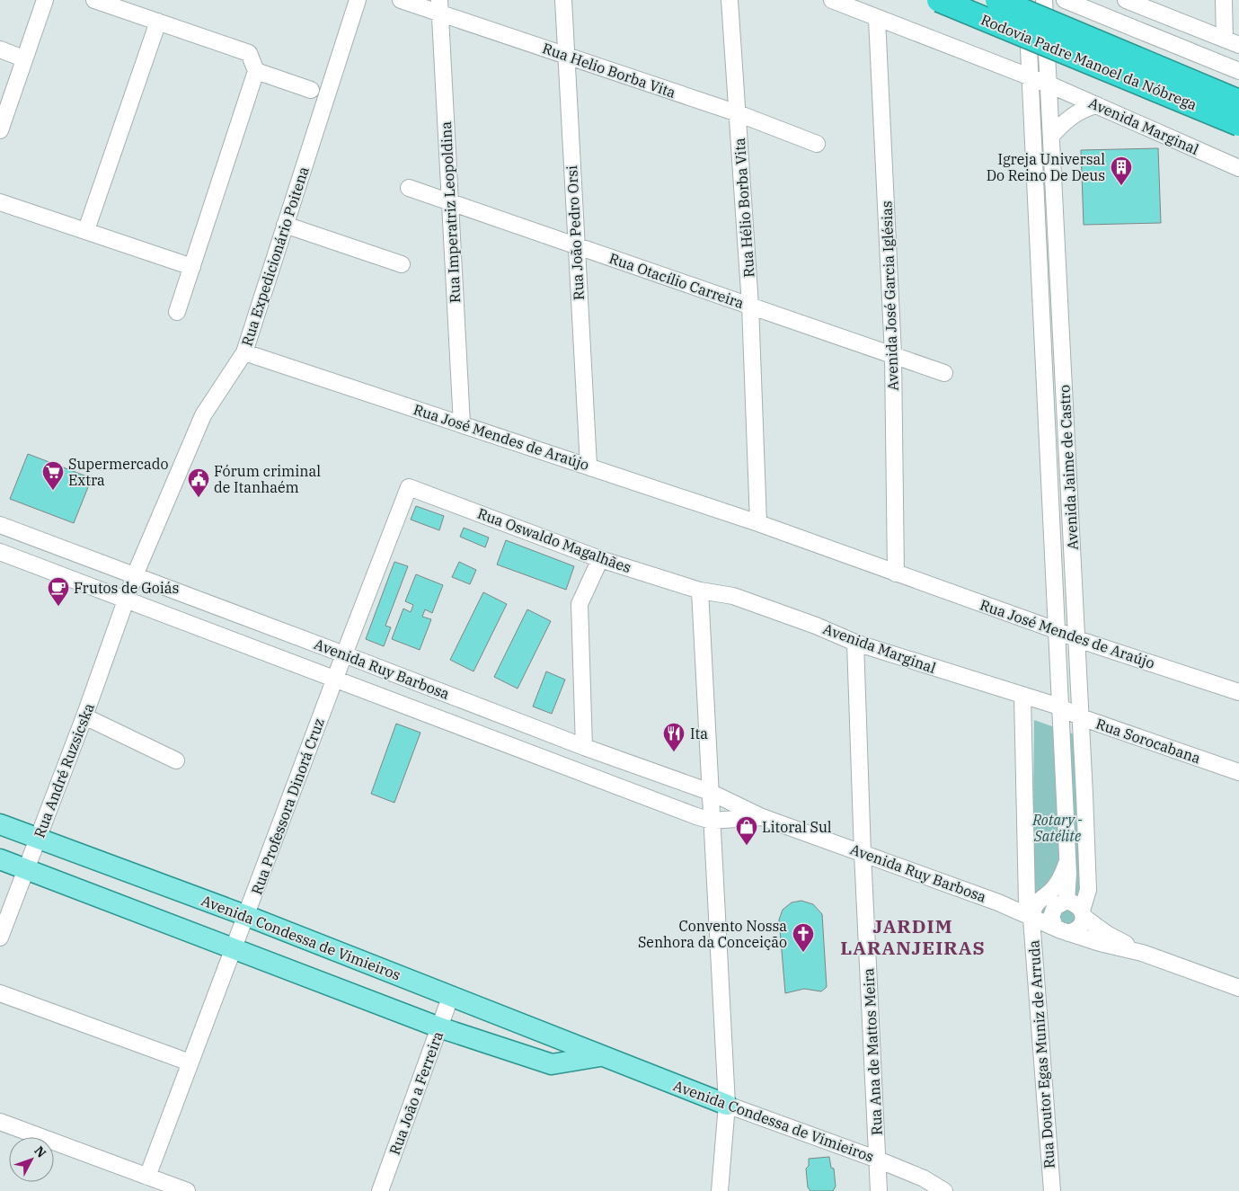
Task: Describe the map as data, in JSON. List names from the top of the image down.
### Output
{
  "streets": {
    "highway": ["Rodovia Padre Manoel da Nóbrega"],
    "main road": ["Avenida Condessa de Vimieiros"],
    "street": [
      "Rua Helio Borba Vita",
      "Avenida Marginal",
      "Rua Hélio Borba Vita",
      "Rua Imperatriz Leopoldina",
      "Rua João Pedro Orsi",
      "Rua Expedicionário Poitena",
      "Rua Otacílio Carreira",
      "Avenida José Garcia Iglésias",
      "Rua José Mendes de Araújo",
      "Avenida Jaime de Castro",
      "Rua Oswaldo Magalhães",
      "Avenida Ruy Barbosa",
      "Rua Sorocabana",
      "Rua André Ruzsicska",
      "Rua Professora Dinorá Cruz",
      "Rua Ana de Mattos Meira",
      "Rua Doutor Egas Muniz de Arruda",
      "Rua João a Ferreira"
    ]
  },
  "crossings": [
    ["Rua Helio Borba Vita", "Rua Hélio Borba Vita"],
    ["Rua Helio Borba Vita", "Rua Imperatriz Leopoldina"],
    ["Rua Helio Borba Vita", "Rua João Pedro Orsi"],
    ["Avenida Marginal", "Avenida José Garcia Iglésias"],
    ["Avenida Marginal", "Avenida Jaime de Castro"],
    ["Avenida Marginal", "Rua Oswaldo Magalhães"],
    ["Avenida Marginal", "Rua Sorocabana"],
    ["Avenida Marginal", "Rua Ana de Mattos Meira"],
    ["Avenida Marginal", "Rua Doutor Egas Muniz de Arruda"],
    ["Rua Hélio Borba Vita", "Rua Otacílio Carreira"],
    ["Rua Hélio Borba Vita", "Rua José Mendes de Araújo"],
    ["Rua Imperatriz Leopoldina", "Rua Otacílio Carreira"],
    ["Rua Imperatriz Leopoldina", "Rua José Mendes de Araújo"],
    ["Rua João Pedro Orsi", "Rua Otacílio Carreira"],
    ["Rua João Pedro Orsi", "Rua José Mendes de Araújo"],
    ["Rua Expedicionário Poitena", "Rua José Mendes de Araújo"],
    ["Rua Expedicionário Poitena", "Avenida Ruy Barbosa"],
    ["Rua Expedicionário Poitena", "Rua André Ruzsicska"],
    ["Rua Otacílio Carreira", "Avenida José Garcia Iglésias"],
    ["Avenida José Garcia Iglésias", "Rua José Mendes de Araújo"],
    ["Rua José Mendes de Araújo", "Avenida Jaime de Castro"],
    ["Avenida Jaime de Castro", "Avenida Ruy Barbosa"],
    ["Avenida Jaime de Castro", "Rua Sorocabana"],
    ["Rua Oswaldo Magalhães", "Rua Professora Dinorá Cruz"],
    ["Avenida Ruy Barbosa", "Rua André Ruzsicska"],
    ["Avenida Ruy Barbosa", "Rua Professora Dinorá Cruz"],
    ["Avenida Ruy Barbosa", "Rua Ana de Mattos Meira"],
    ["Avenida Ruy Barbosa", "Rua Doutor Egas Muniz de Arruda"],
    ["Rua André Ruzsicska", "Avenida Condessa de Vimieiros"],
    ["Rua Professora Dinorá Cruz", "Avenida Condessa de Vimieiros"],
    ["Avenida Condessa de Vimieiros", "Rua Ana de Mattos Meira"],
    ["Avenida Condessa de Vimieiros", "Rua João a Ferreira"]
  ],
  "districts": ["JARDIM LARANJEIRAS"],
  "parks": ["Rotary - Satélite"],
  "places": {
    "building": ["Igreja Universal Do Reino De Deus"],
    "supermarket": ["Supermercado Extra"],
    "public building": ["Fórum criminal de Itanhaém"],
    "cafe": ["Frutos de Goiás"],
    "restaurant": ["Ita"],
    "shop": ["Litoral Sul"],
    "church": ["Convento Nossa Senhora da Conceição"]
  },
  "north": "top right"
}
